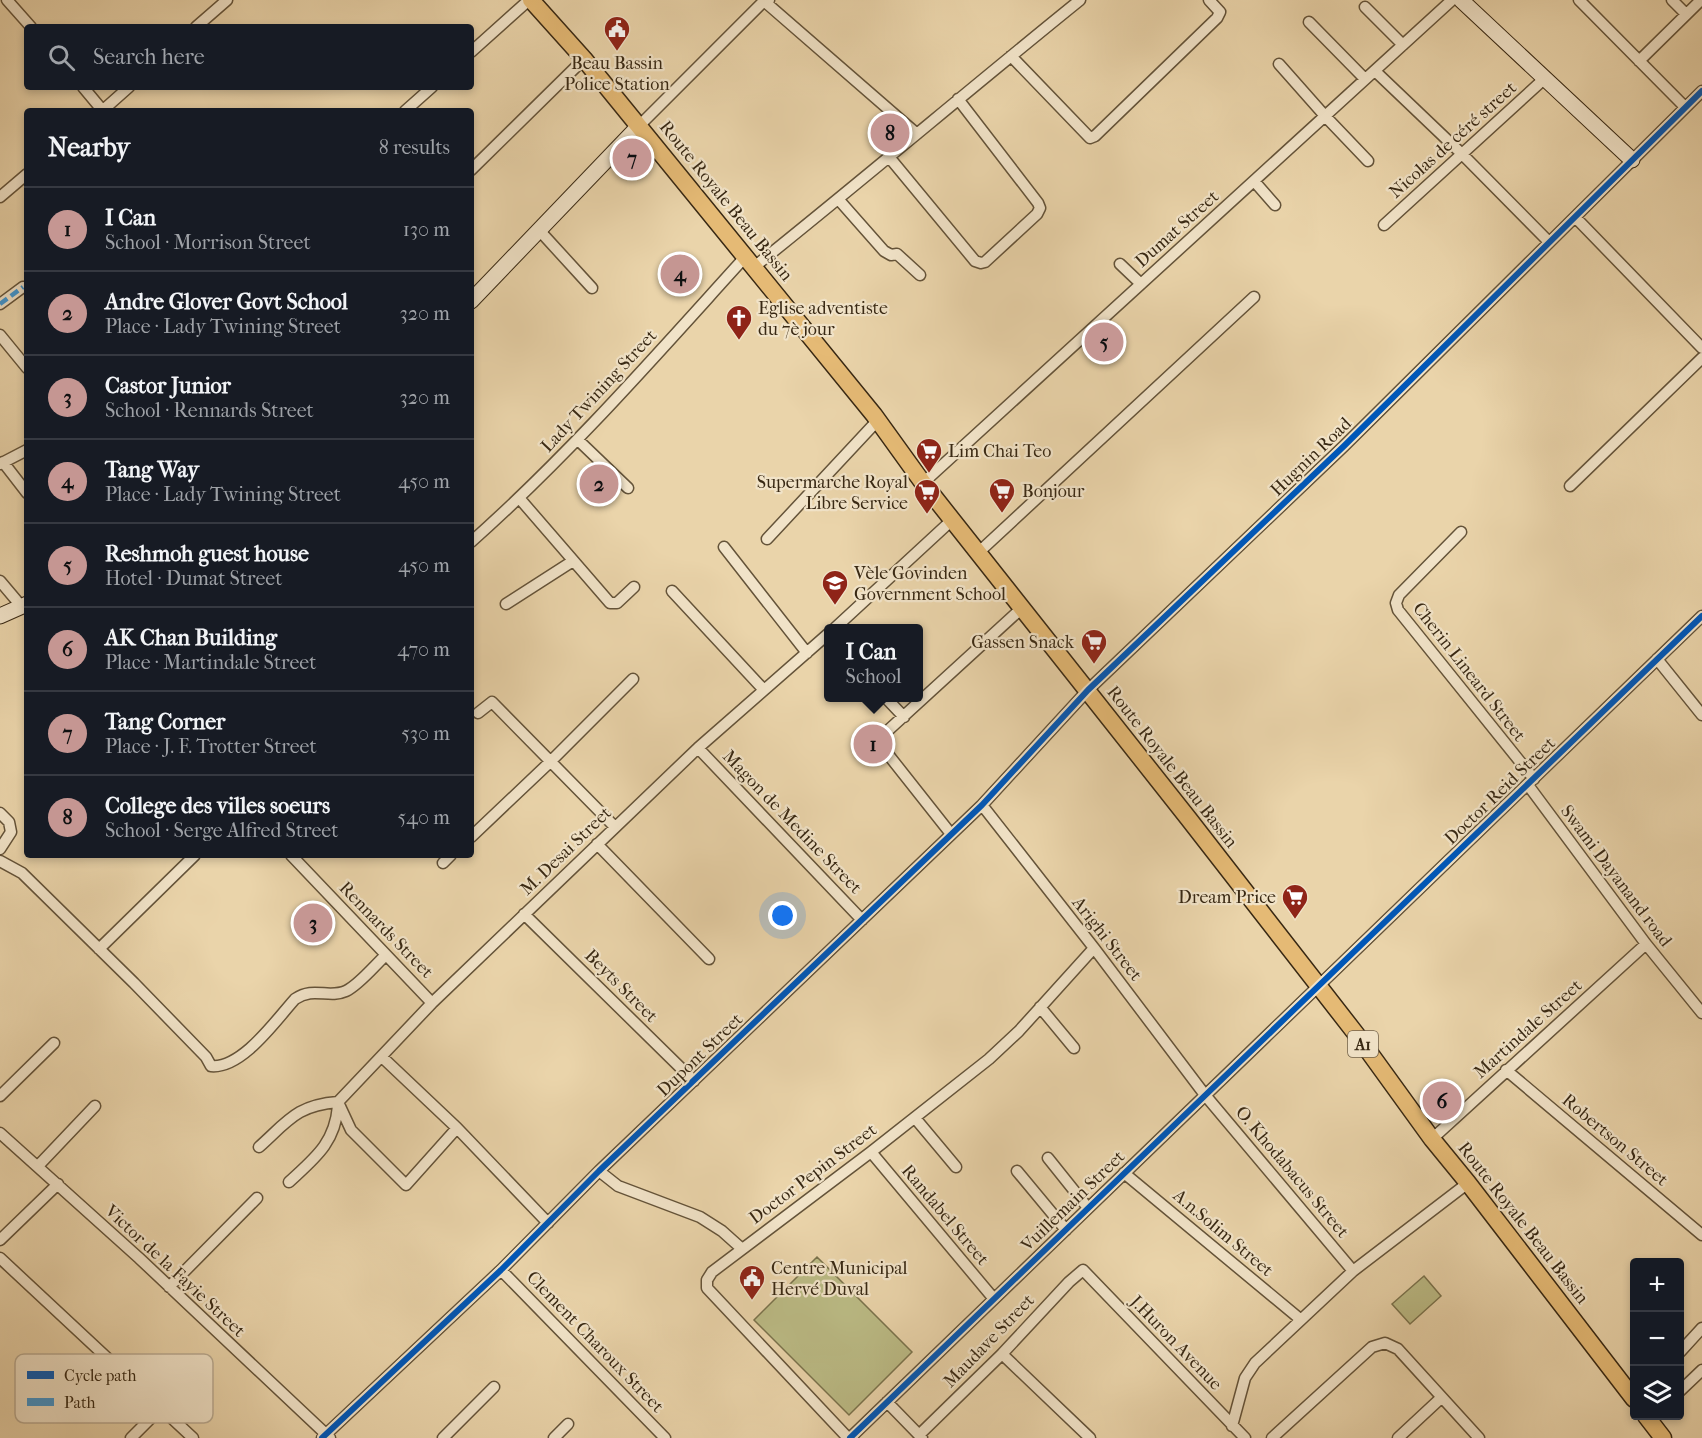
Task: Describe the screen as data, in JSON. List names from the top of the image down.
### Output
{
  "streets": {
    "main road": ["Route Royale Beau Bassin", "A1"],
    "street": [
      "Nicolas de céré street",
      "Dumat Street",
      "Lady Twining Street",
      "Hugnin Road",
      "Cherin Lineard Street",
      "Doctor Reid Street",
      "Magon de Medine Street",
      "M. Desai Street",
      "Swami Dayanand road",
      "Rennards Street",
      "Arighi Street",
      "Beyts Street",
      "Martindale Street",
      "Dupont Street",
      "Robertson Street",
      "O. Khodabacus Street",
      "Doctor Pepin Street",
      "Vuillemain Street",
      "Randabel Street",
      "A.n.Solim Street",
      "Victor de la Fayie Street",
      "Maudave Street",
      "Clement Charoux Street",
      "J.Huron Avenue"
    ]
  },
  "crossings": [
    ["Route Royale Beau Bassin", "Dumat Street"],
    ["Route Royale Beau Bassin", "Lady Twining Street"],
    ["Route Royale Beau Bassin", "Hugnin Road"],
    ["Route Royale Beau Bassin", "Doctor Reid Street"],
    ["Route Royale Beau Bassin", "Martindale Street"],
    ["Route Royale Beau Bassin", "Dupont Street"],
    ["Route Royale Beau Bassin", "Vuillemain Street"],
    ["Hugnin Road", "Dupont Street"],
    ["Cherin Lineard Street", "Doctor Reid Street"],
    ["Cherin Lineard Street", "Swami Dayanand road"],
    ["Doctor Reid Street", "Swami Dayanand road"],
    ["Doctor Reid Street", "Vuillemain Street"],
    ["Magon de Medine Street", "M. Desai Street"],
    ["Magon de Medine Street", "Dupont Street"],
    ["M. Desai Street", "Rennards Street"],
    ["M. Desai Street", "Beyts Street"],
    ["Swami Dayanand road", "Martindale Street"],
    ["Arighi Street", "Dupont Street"],
    ["Arighi Street", "O. Khodabacus Street"],
    ["Arighi Street", "Doctor Pepin Street"],
    ["Arighi Street", "Vuillemain Street"],
    ["Beyts Street", "Dupont Street"],
    ["Martindale Street", "Robertson Street"],
    ["Dupont Street", "Victor de la Fayie Street"],
    ["Dupont Street", "Clement Charoux Street"],
    ["O. Khodabacus Street", "Vuillemain Street"],
    ["Doctor Pepin Street", "Vuillemain Street"],
    ["Doctor Pepin Street", "Randabel Street"],
    ["Vuillemain Street", "Randabel Street"],
    ["Vuillemain Street", "A.n.Solim Street"],
    ["Maudave Street", "J.Huron Avenue"]
  ],
  "places": {
    "public building": ["Beau Bassin Police Station", "Centre Municipal Hervé Duval"],
    "church": ["Eglise adventiste du 7è jour"],
    "supermarket": [
      "Lim Chai Teo",
      "Bonjour",
      "Supermarche Royal Libre Service",
      "Gassen Snack",
      "Dream Price"
    ],
    "school or university": ["Vèle Govinden Government School"]
  },
  "legend": ["Cycle path", "Path"],
  "page": {
    "search": "Search here",
    "heading": ["Nearby", "8 results"],
    "pins": [
      "8",
      "7",
      "4",
      "5",
      "2",
      "1",
      "3",
      "6"
    ],
    "list": [
      {
        "mark": "1",
        "name": "I Can",
        "note": "School · Morrison Street",
        "value": "130 m"
      },
      {
        "mark": "2",
        "name": "Andre Glover Govt School",
        "note": "Place · Lady Twining Street",
        "value": "320 m"
      },
      {
        "mark": "3",
        "name": "Castor Junior",
        "note": "School · Rennards Street",
        "value": "320 m"
      },
      {
        "mark": "4",
        "name": "Tang Way",
        "note": "Place · Lady Twining Street",
        "value": "450 m"
      },
      {
        "mark": "5",
        "name": "Reshmoh guest house",
        "note": "Hotel · Dumat Street",
        "value": "450 m"
      },
      {
        "mark": "6",
        "name": "AK Chan Building",
        "note": "Place · Martindale Street",
        "value": "470 m"
      },
      {
        "mark": "7",
        "name": "Tang Corner",
        "note": "Place · J. F. Trotter Street",
        "value": "530 m"
      },
      {
        "mark": "8",
        "name": "College des villes soeurs",
        "note": "School · Serge Alfred Street",
        "value": "540 m"
      }
    ],
    "popup": ["I Can", "School"],
    "map_buttons": ["+", "−"]
  }
}
